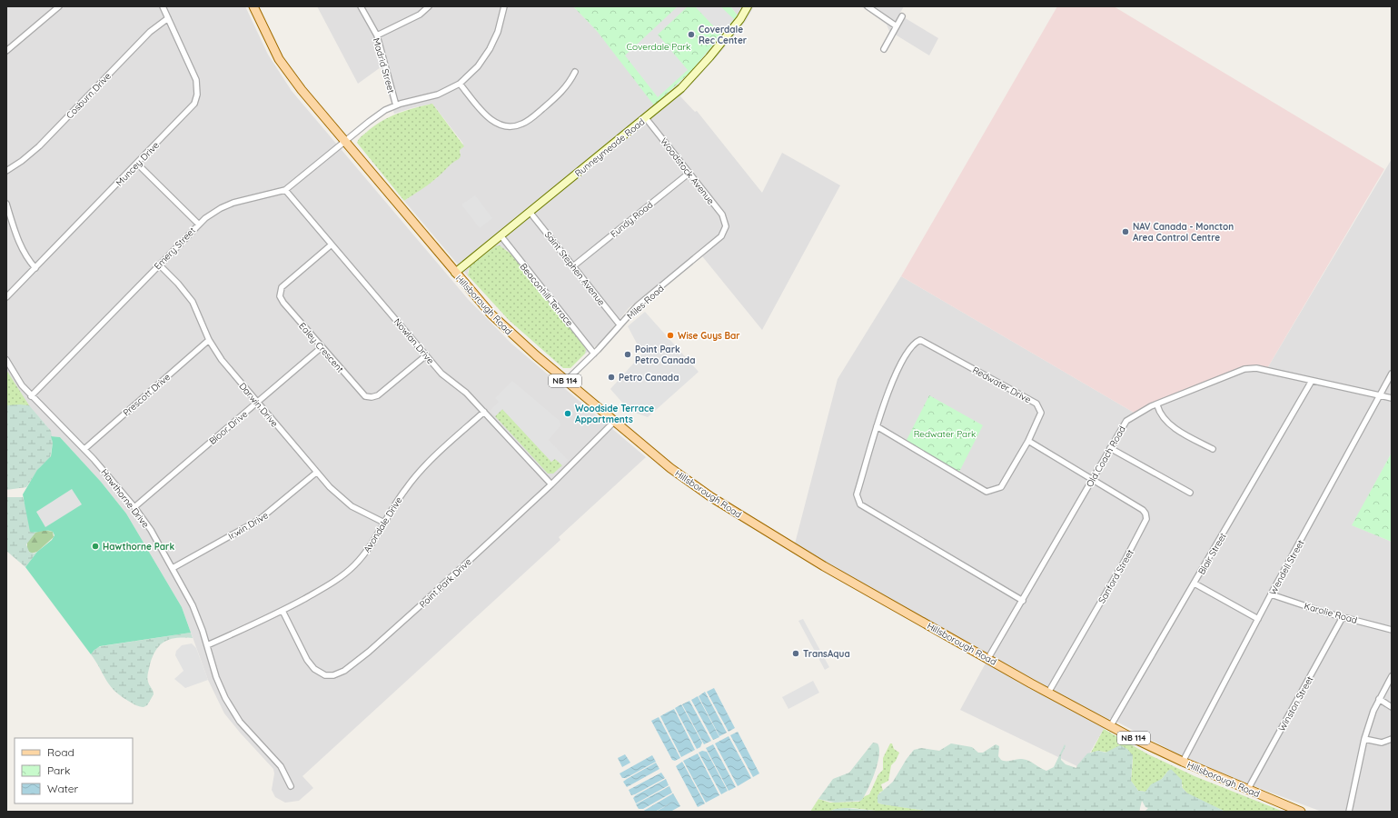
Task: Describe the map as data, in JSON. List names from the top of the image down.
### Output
{
  "streets": {
    "main road": ["Hillsborough Road", "NB 114"],
    "street": [
      "Madrid Street",
      "Cosburn Drive",
      "Runneymeade Road",
      "Muncey Drive",
      "Woodstock Avenue",
      "Fundy Road",
      "Emery Street",
      "Saint Stephen Avenue",
      "Beaconhill Terrace",
      "Miles Road",
      "Nowlan Drive",
      "Ealey Crescent",
      "Redwater Drive",
      "Prescott Drive",
      "Darwin Drive",
      "Bloor Drive",
      "Old Coach Road",
      "Hawthorne Drive",
      "Avondale Drive",
      "Irwin Drive",
      "Blair Street",
      "Wendell Street",
      "Sanford Street",
      "Point Park Drive",
      "Karolie Road",
      "Winston Street"
    ]
  },
  "crossings": [
    ["Madrid Street", "Emery Street"],
    ["Cosburn Drive", "Muncey Drive"],
    ["Runneymeade Road", "Woodstock Avenue"],
    ["Runneymeade Road", "Saint Stephen Avenue"],
    ["Runneymeade Road", "Beaconhill Terrace"],
    ["Runneymeade Road", "Hillsborough Road"],
    ["Woodstock Avenue", "Fundy Road"],
    ["Woodstock Avenue", "Miles Road"],
    ["Fundy Road", "Saint Stephen Avenue"],
    ["Emery Street", "Hillsborough Road"],
    ["Emery Street", "Nowlan Drive"],
    ["Emery Street", "Darwin Drive"],
    ["Emery Street", "Hawthorne Drive"],
    ["Saint Stephen Avenue", "Miles Road"],
    ["Beaconhill Terrace", "Miles Road"],
    ["Miles Road", "Hillsborough Road"],
    ["Hillsborough Road", "Old Coach Road"],
    ["Hillsborough Road", "Blair Street"],
    ["Hillsborough Road", "Wendell Street"],
    ["Hillsborough Road", "Sanford Street"],
    ["Hillsborough Road", "Point Park Drive"],
    ["Hillsborough Road", "Winston Street"],
    ["Nowlan Drive", "Ealey Crescent"],
    ["Nowlan Drive", "Avondale Drive"],
    ["Nowlan Drive", "Point Park Drive"],
    ["Ealey Crescent", "Bloor Drive"],
    ["Redwater Drive", "Old Coach Road"],
    ["Prescott Drive", "Darwin Drive"],
    ["Prescott Drive", "Hawthorne Drive"],
    ["Darwin Drive", "Bloor Drive"],
    ["Darwin Drive", "Avondale Drive"],
    ["Darwin Drive", "Irwin Drive"],
    ["Bloor Drive", "Hawthorne Drive"],
    ["Old Coach Road", "Blair Street"],
    ["Old Coach Road", "Wendell Street"],
    ["Old Coach Road", "Sanford Street"],
    ["Hawthorne Drive", "Avondale Drive"],
    ["Hawthorne Drive", "Irwin Drive"],
    ["Avondale Drive", "Point Park Drive"],
    ["Wendell Street", "Karolie Road"],
    ["Karolie Road", "Winston Street"]
  ],
  "parks": ["Coverdale Park", "Redwater Park"],
  "places": [
    "Coverdale Rec Center",
    "NAV Canada - Moncton Area Control Centre",
    "Wise Guys Bar",
    "Point Park Petro Canada",
    "Petro Canada",
    "Woodside Terrace Appartments",
    "Hawthorne Park",
    "TransAqua"
  ],
  "legend": ["Road", "Park", "Water"]
}
